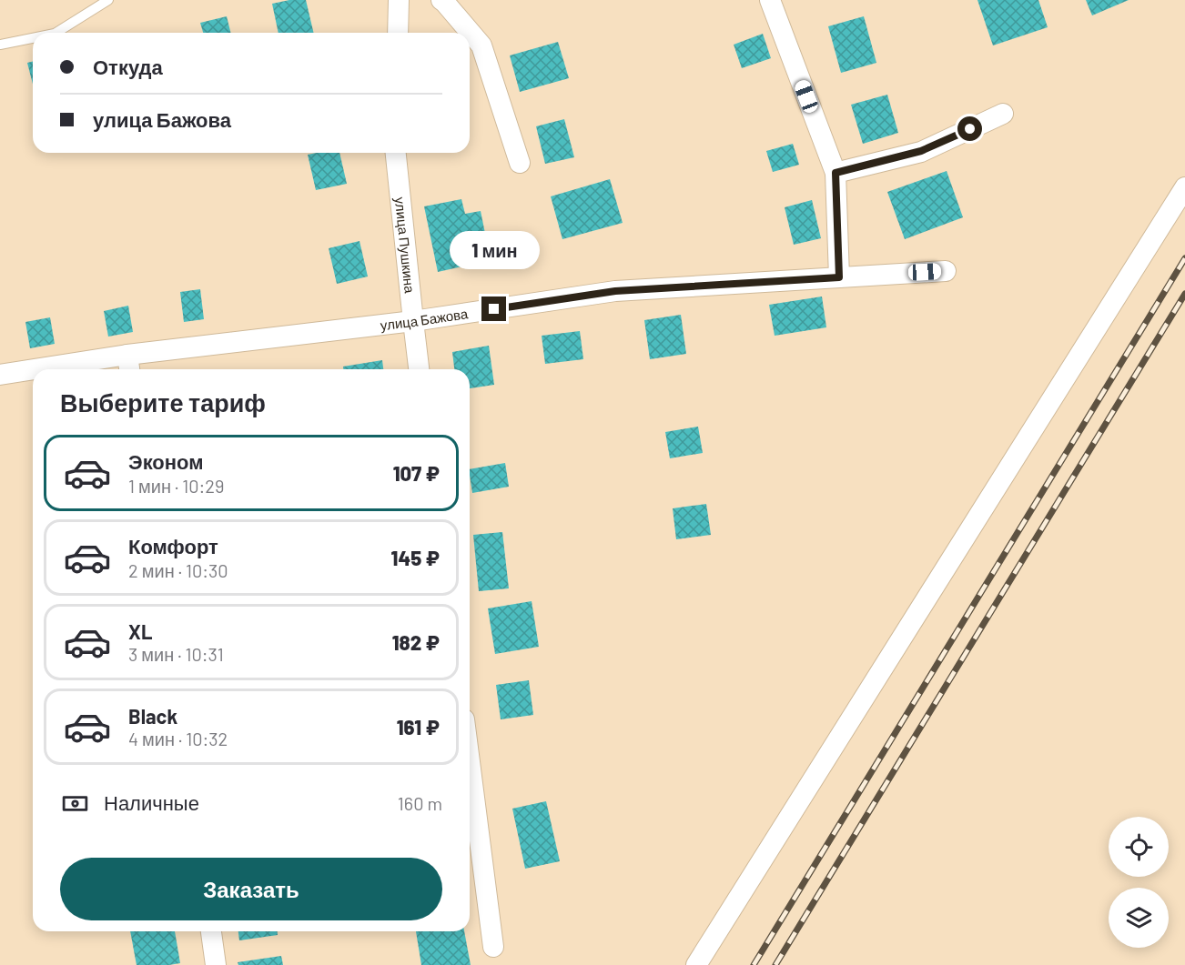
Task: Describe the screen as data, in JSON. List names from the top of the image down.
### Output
{
  "streets": {
    "street": ["улица Пушкина", "улица Бажова"]
  },
  "crossings": [
    ["улица Пушкина", "улица Бажова"]
  ],
  "page": {
    "banner": ["Откуда", "улица Бажова"],
    "bubble": "1 мин",
    "heading": "Выберите тариф",
    "list": [
      {
        "name": "Эконом",
        "note": "1 мин · 10:29",
        "value": "107 ₽"
      },
      {
        "name": "Комфорт",
        "note": "2 мин · 10:30",
        "value": "145 ₽"
      },
      {
        "name": "XL",
        "note": "3 мин · 10:31",
        "value": "182 ₽"
      },
      {
        "name": "Black",
        "note": "4 мин · 10:32",
        "value": "161 ₽"
      }
    ],
    "pay": ["Наличные", "160 m"],
    "buttons": "Заказать"
  }
}
